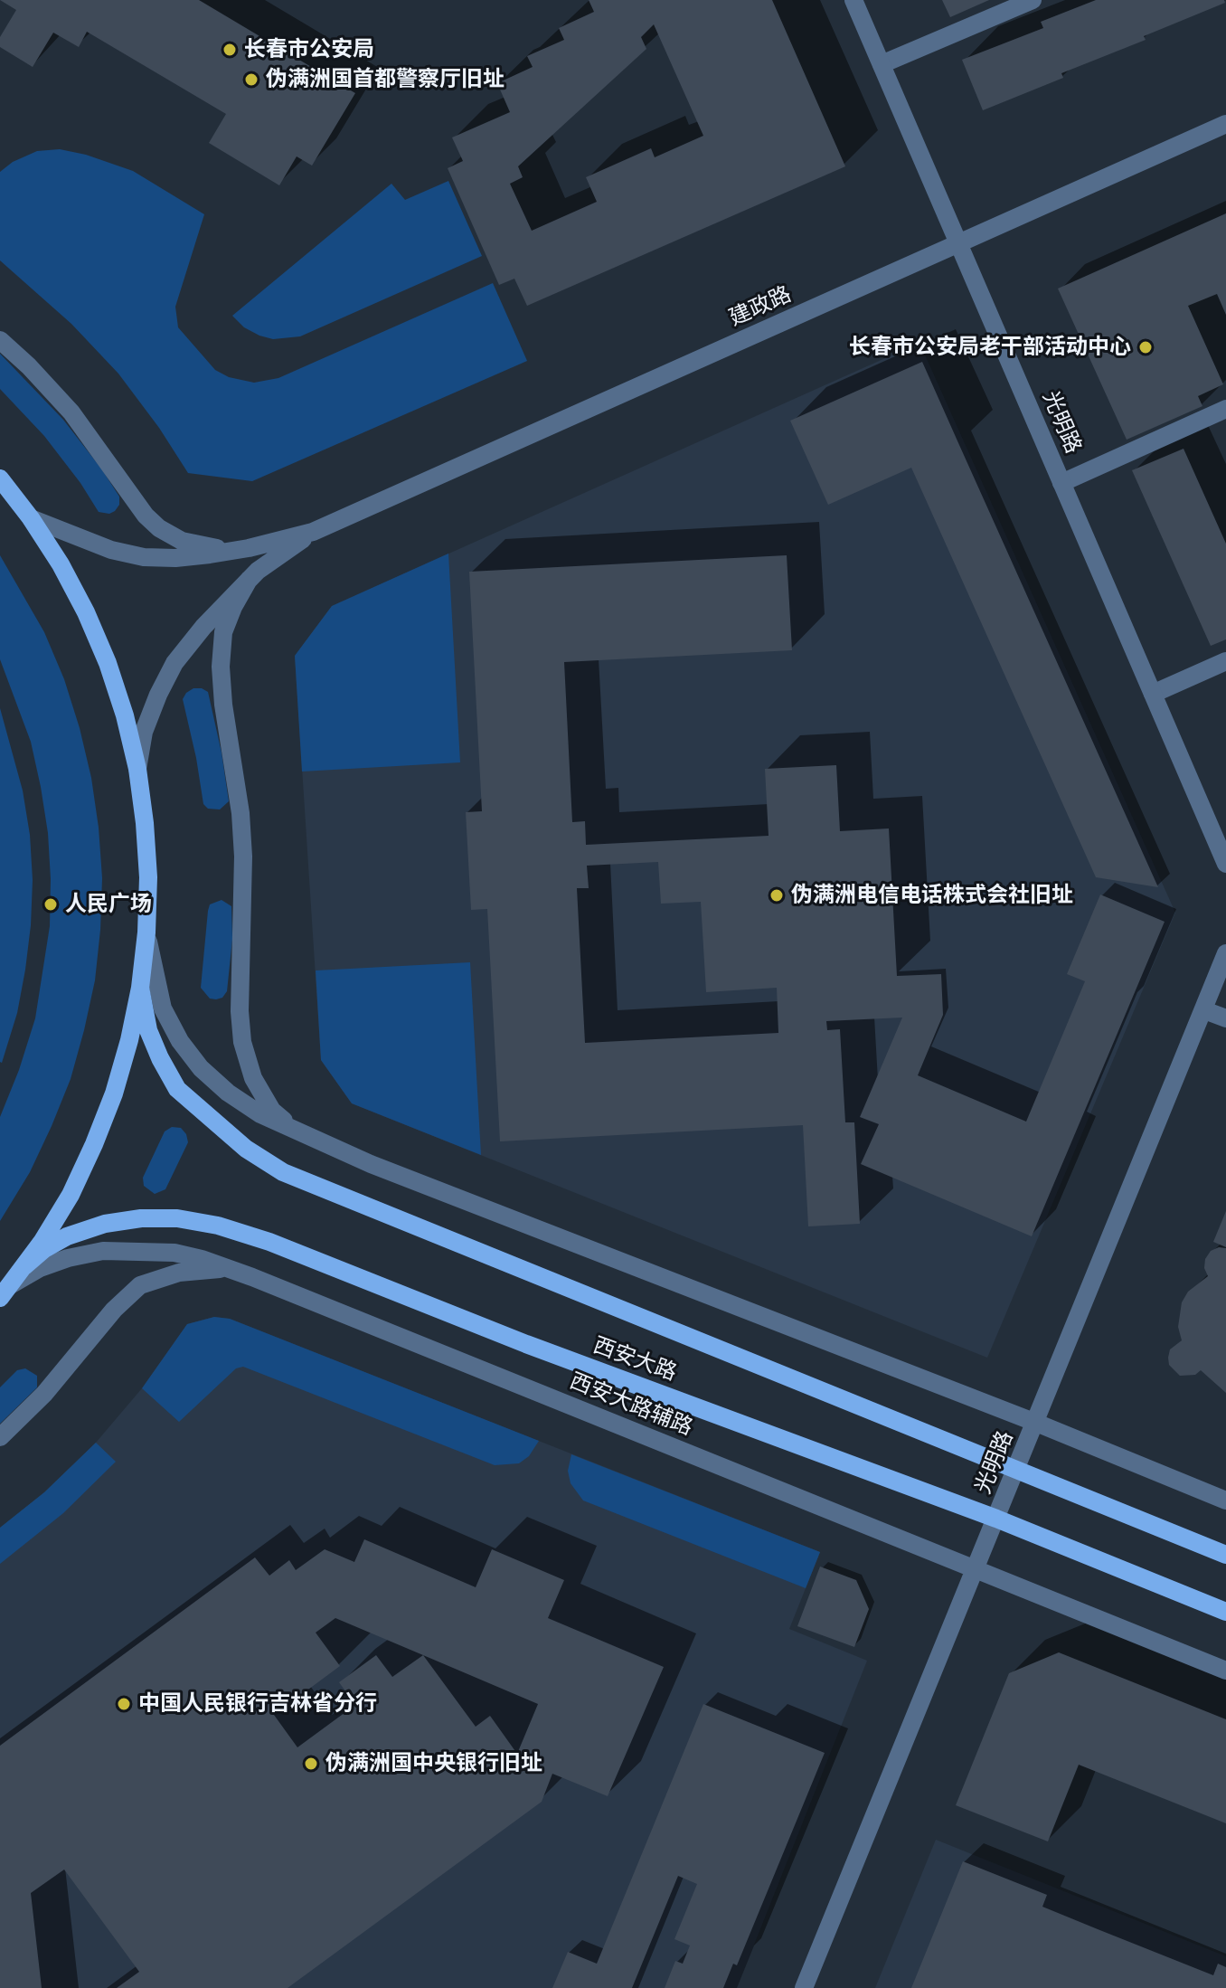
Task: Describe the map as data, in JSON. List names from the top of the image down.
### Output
{
  "streets": {
    "main road": ["西安大路"],
    "street": ["建政路", "光明路", "西安大路辅路"]
  },
  "crossings": [
    ["建政路", "光明路"],
    ["光明路", "西安大路"],
    ["光明路", "西安大路辅路"]
  ],
  "places": [
    "长春市公安局",
    "伪满洲国首都警察厅旧址",
    "长春市公安局老干部活动中心",
    "伪满洲电信电话株式会社旧址",
    "人民广场",
    "中国人民银行吉林省分行",
    "伪满洲国中央银行旧址"
  ]
}
